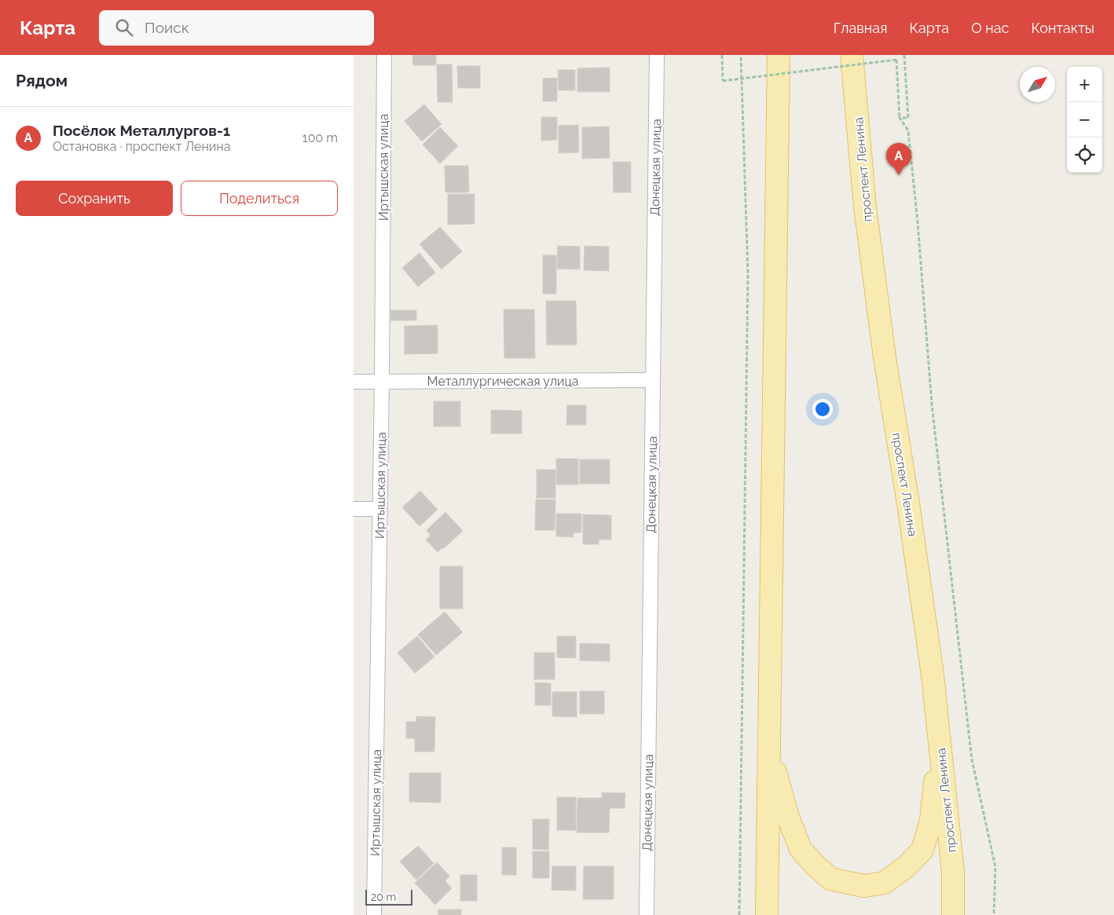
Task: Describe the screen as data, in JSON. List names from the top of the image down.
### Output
{
  "streets": {
    "main road": ["проспект Ленина"],
    "street": ["Иртышская улица", "Донецкая улица", "Металлургическая улица"]
  },
  "crossings": [
    ["Иртышская улица", "Металлургическая улица"],
    ["Донецкая улица", "Металлургическая улица"]
  ],
  "scale_bar": "20 m",
  "north": "top right",
  "page": {
    "header": "Карта",
    "search": "Поиск",
    "nav": [
      "Главная",
      "Карта",
      "О нас",
      "Контакты"
    ],
    "heading": "Рядом",
    "map_buttons": ["+", "−"],
    "list": [
      {
        "mark": "A",
        "name": "Посёлок Металлургов-1",
        "note": "Остановка · проспект Ленина",
        "value": "100 m"
      }
    ],
    "pins": "A",
    "buttons": ["Сохранить", "Поделиться"],
    "scale": "20 m"
  }
}
